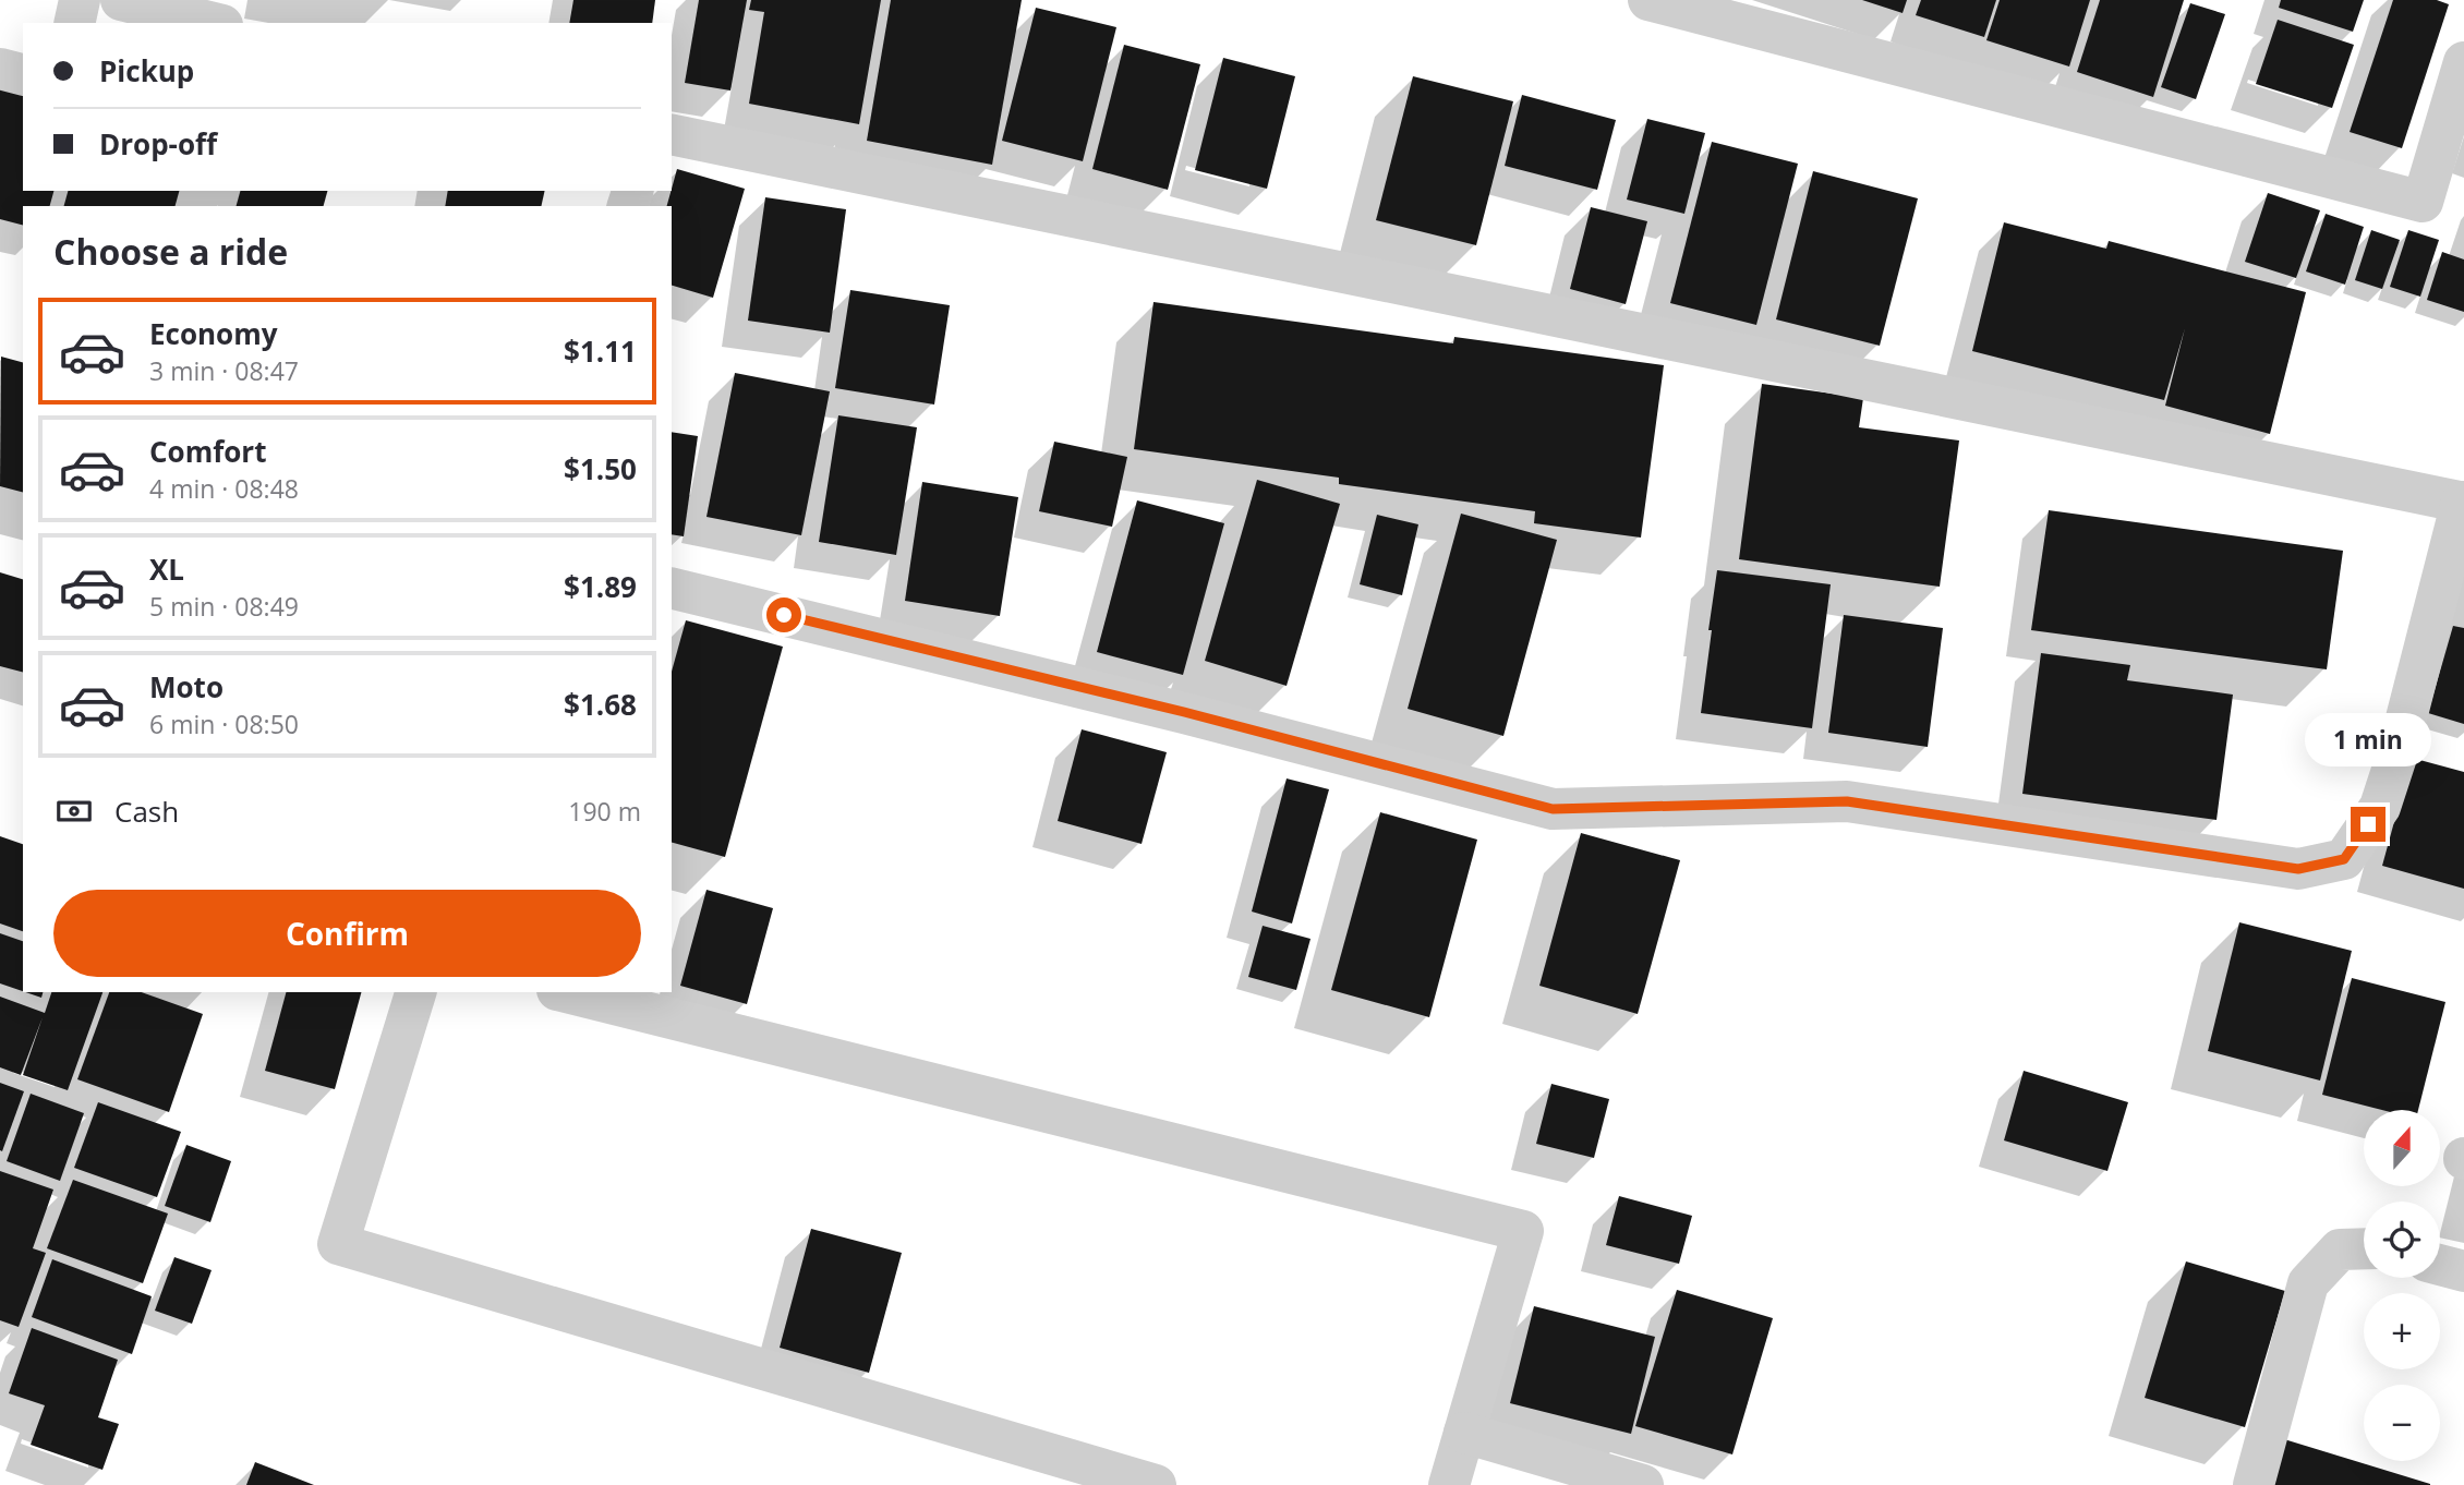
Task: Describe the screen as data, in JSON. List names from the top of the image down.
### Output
{
  "north": "top",
  "page": {
    "banner": ["Pickup", "Drop-off"],
    "heading": "Choose a ride",
    "list": [
      {
        "name": "Economy",
        "note": "3 min · 08:47",
        "value": "$1.11"
      },
      {
        "name": "Comfort",
        "note": "4 min · 08:48",
        "value": "$1.50"
      },
      {
        "name": "XL",
        "note": "5 min · 08:49",
        "value": "$1.89"
      },
      {
        "name": "Moto",
        "note": "6 min · 08:50",
        "value": "$1.68"
      }
    ],
    "bubble": "1 min",
    "pay": ["Cash", "190 m"],
    "buttons": "Confirm",
    "map_buttons": ["+", "−"]
  }
}
